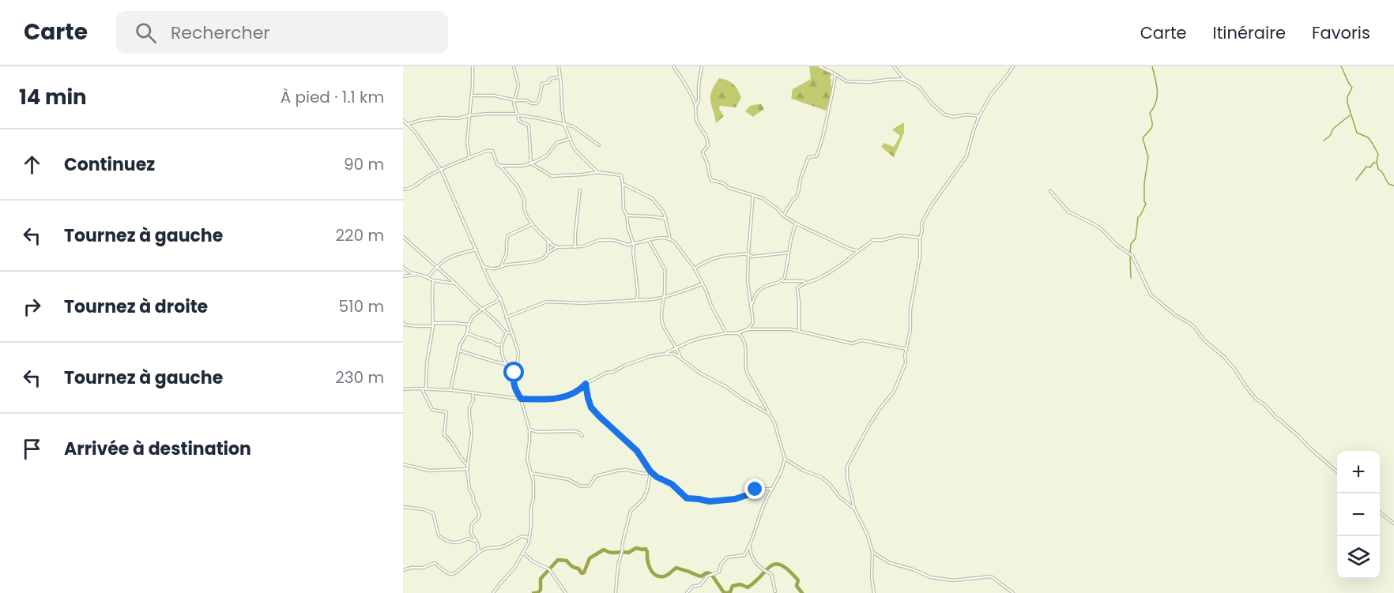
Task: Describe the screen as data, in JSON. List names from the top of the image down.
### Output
{
  "page": {
    "header": "Carte",
    "search": "Rechercher",
    "nav": ["Carte", "Itinéraire", "Favoris"],
    "heading": ["14 min", "À pied · 1.1 km"],
    "list": [
      ["Continuez", "90 m"],
      ["Tournez à gauche", "220 m"],
      ["Tournez à droite", "510 m"],
      ["Tournez à gauche", "230 m"],
      "Arrivée à destination"
    ],
    "map_buttons": ["+", "−"]
  }
}
